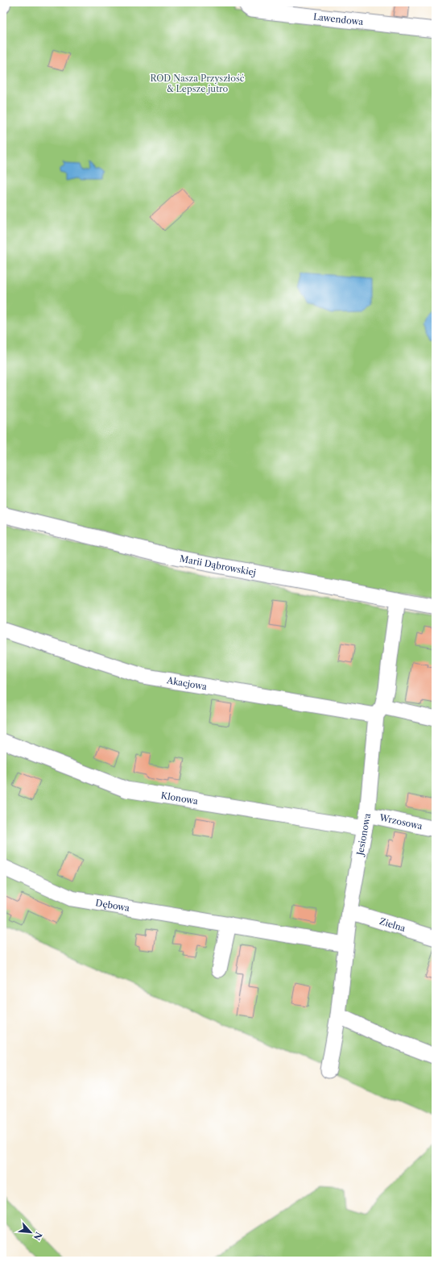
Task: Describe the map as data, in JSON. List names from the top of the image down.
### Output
{
  "streets": {
    "street": [
      "Lawendowa",
      "Marii Dąbrowskiej",
      "Akacjowa",
      "Klonowa",
      "Wrzosowa",
      "Jesionowa",
      "Dębowa",
      "Zielna"
    ]
  },
  "crossings": [
    ["Marii Dąbrowskiej", "Jesionowa"],
    ["Akacjowa", "Jesionowa"],
    ["Klonowa", "Wrzosowa"],
    ["Klonowa", "Jesionowa"],
    ["Wrzosowa", "Jesionowa"],
    ["Jesionowa", "Dębowa"],
    ["Jesionowa", "Zielna"]
  ],
  "parks": ["ROD Nasza Przyszłość & Lepsze jutro"],
  "north": "bottom right"
}
